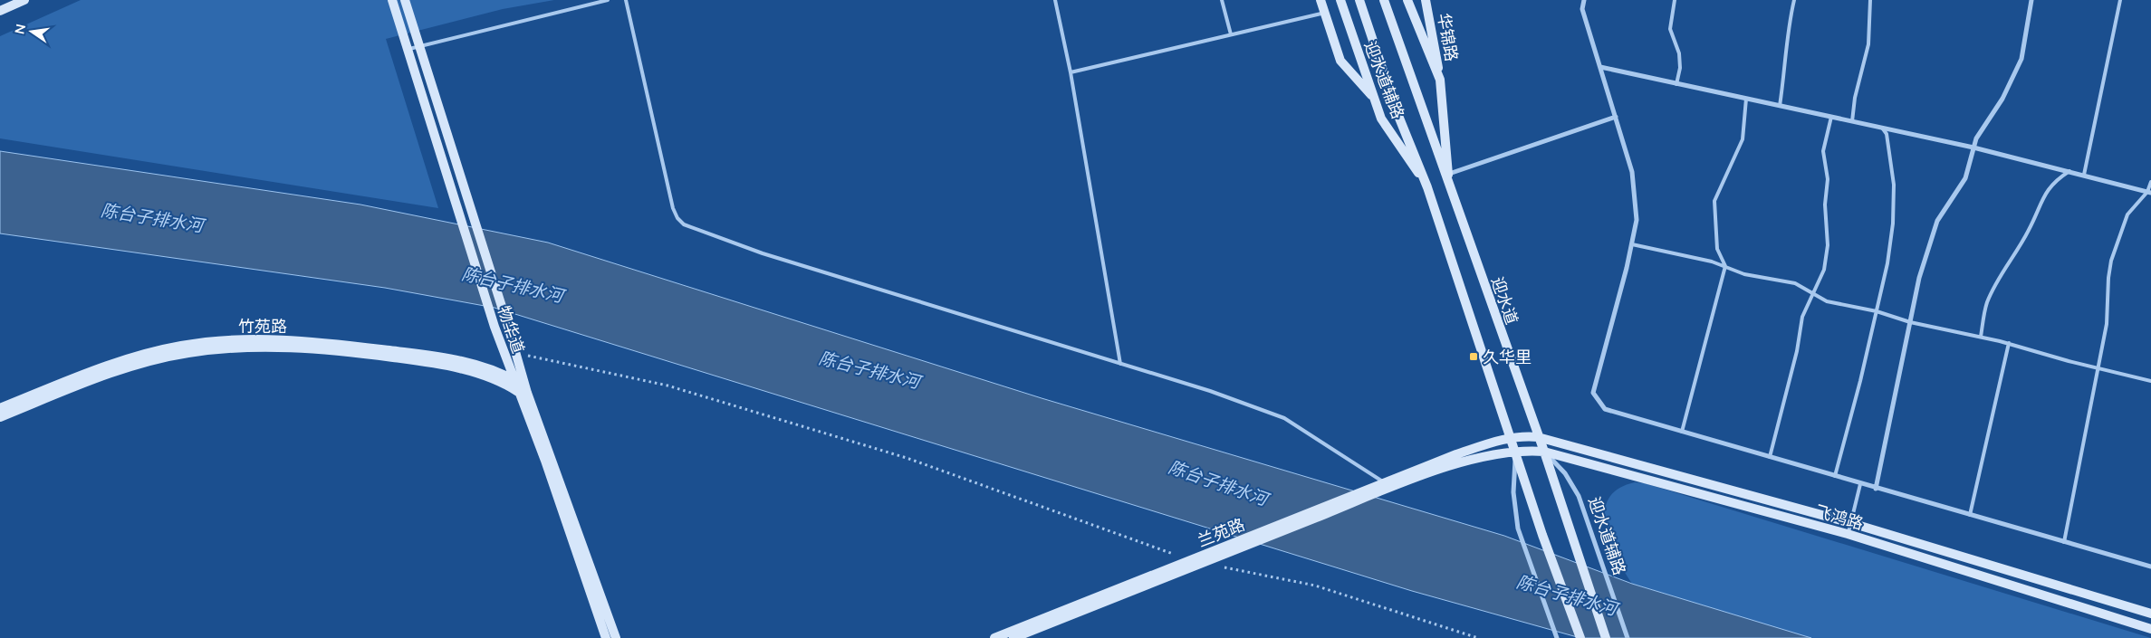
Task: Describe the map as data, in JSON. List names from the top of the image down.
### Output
{
  "streets": {
    "street": [
      "华锦路",
      "迎水道辅路",
      "迎水道",
      "竹苑路",
      "物华道",
      "飞鸿路",
      "兰苑路"
    ]
  },
  "crossings": [
    ["迎水道辅路", "迎水道"],
    ["迎水道辅路", "飞鸿路"],
    ["迎水道", "飞鸿路"],
    ["迎水道", "兰苑路"],
    ["竹苑路", "物华道"],
    ["飞鸿路", "兰苑路"]
  ],
  "water": ["陈台子排水河"],
  "places": {
    "transit": ["久华里"]
  },
  "north": "left"
}
